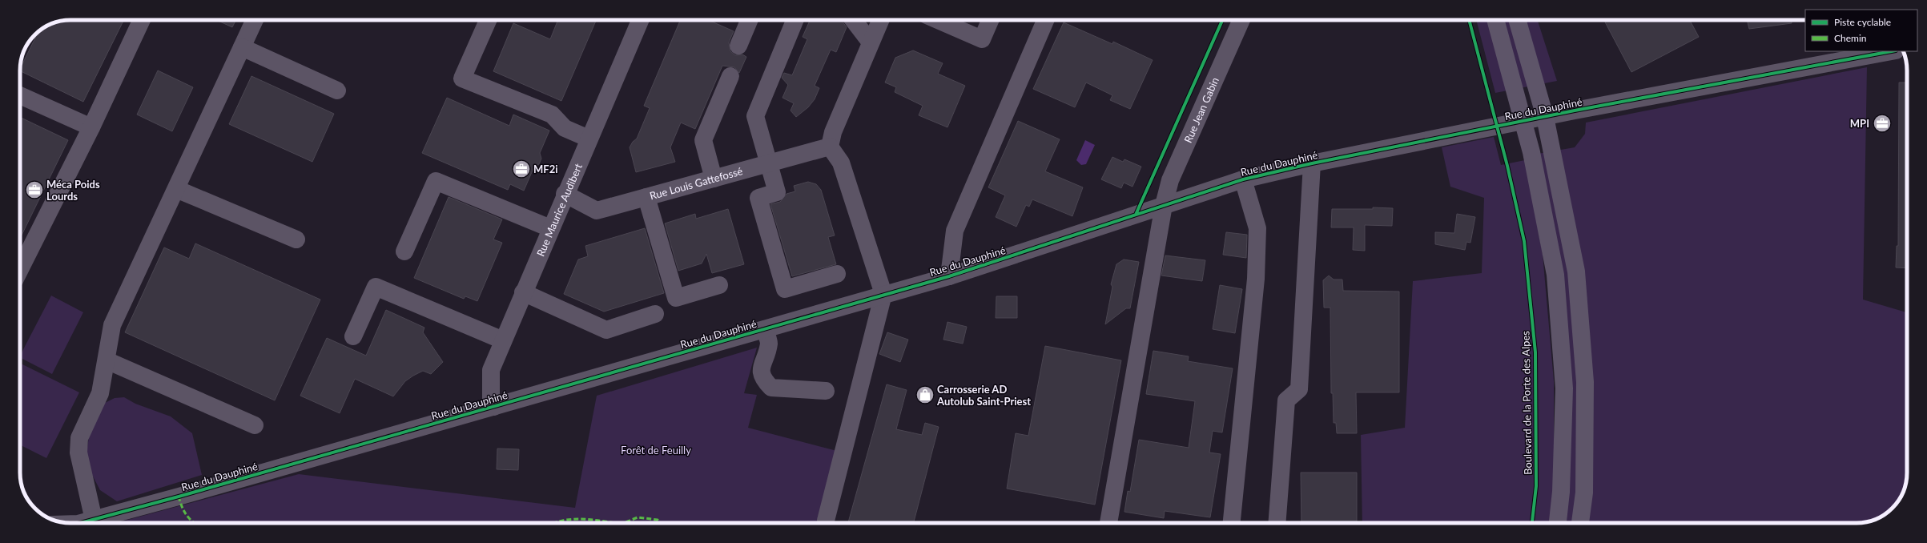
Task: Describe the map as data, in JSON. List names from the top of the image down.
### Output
{
  "streets": {
    "street": [
      "Rue du Dauphiné",
      "Rue Jean Gabin",
      "Rue Louis Gattefossé",
      "Rue Maurice Audibert"
    ],
    "cycle path": ["Boulevard de la Porte des Alpes"]
  },
  "crossings": [
    ["Rue du Dauphiné", "Rue Jean Gabin"],
    ["Rue du Dauphiné", "Rue Maurice Audibert"],
    ["Rue Louis Gattefossé", "Rue Maurice Audibert"]
  ],
  "parks": ["Forêt de Feuilly"],
  "places": {
    "office": ["MPI", "MF2i", "Méca Poids Lourds"],
    "shop": ["Carrosserie AD Autolub Saint-Priest"]
  },
  "legend": ["Piste cyclable", "Chemin"]
}
